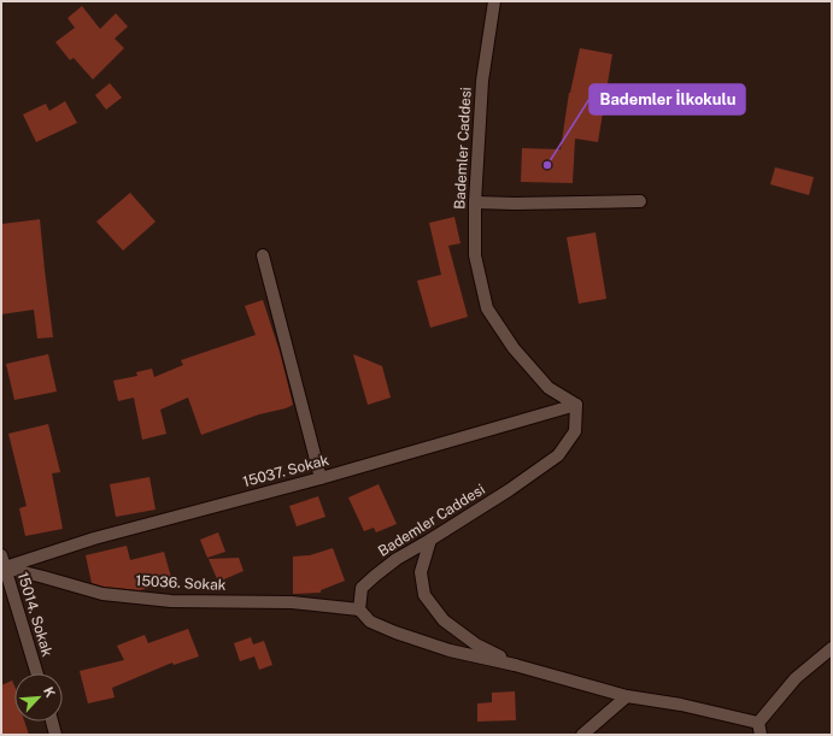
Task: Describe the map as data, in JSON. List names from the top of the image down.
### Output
{
  "streets": {
    "street": [
      "Bademler Caddesi",
      "15037. Sokak",
      "15036. Sokak",
      "15014. Sokak"
    ]
  },
  "crossings": [
    ["Bademler Caddesi", "15037. Sokak"],
    ["Bademler Caddesi", "15036. Sokak"],
    ["15037. Sokak", "15036. Sokak"],
    ["15037. Sokak", "15014. Sokak"],
    ["15036. Sokak", "15014. Sokak"]
  ],
  "places": ["Bademler İlkokulu"],
  "north": "top right"
}
